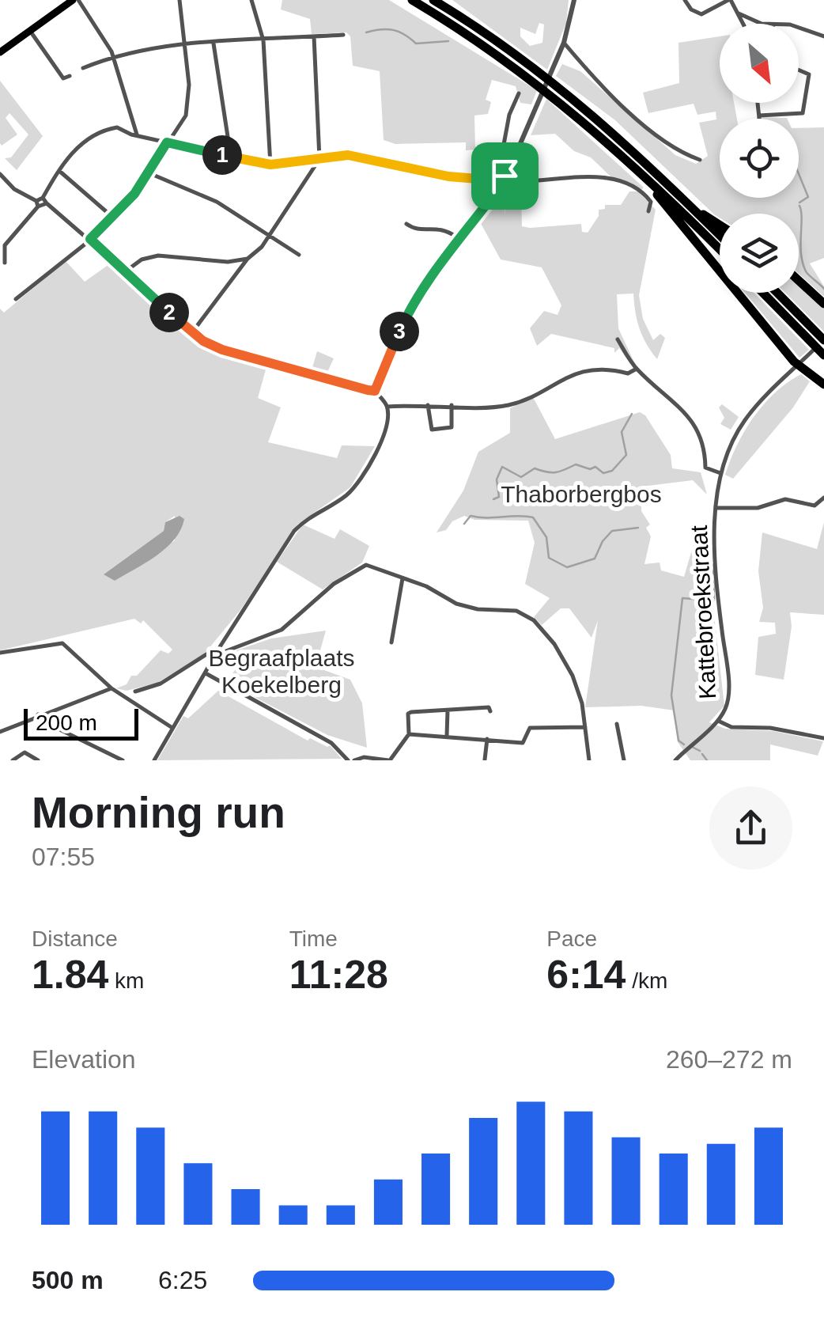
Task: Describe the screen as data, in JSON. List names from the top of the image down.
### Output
{
  "streets": {
    "street": ["Kattebroekstraat"]
  },
  "parks": ["Thaborbergbos", "Begraafplaats Koekelberg"],
  "scale_bar": "200 m",
  "north": "bottom right",
  "page": {
    "pins": ["1", "2", "3"],
    "scale": "200 m",
    "heading": ["Morning run", "07:55"],
    "stats": [
      ["Distance", "1.84 km"],
      ["Time", "11:28"],
      ["Pace", "6:14 /km"]
    ],
    "chart": ["Elevation", "260–272 m"],
    "list": [
      {
        "name": "500 m",
        "note": "6:25"
      }
    ]
  }
}
